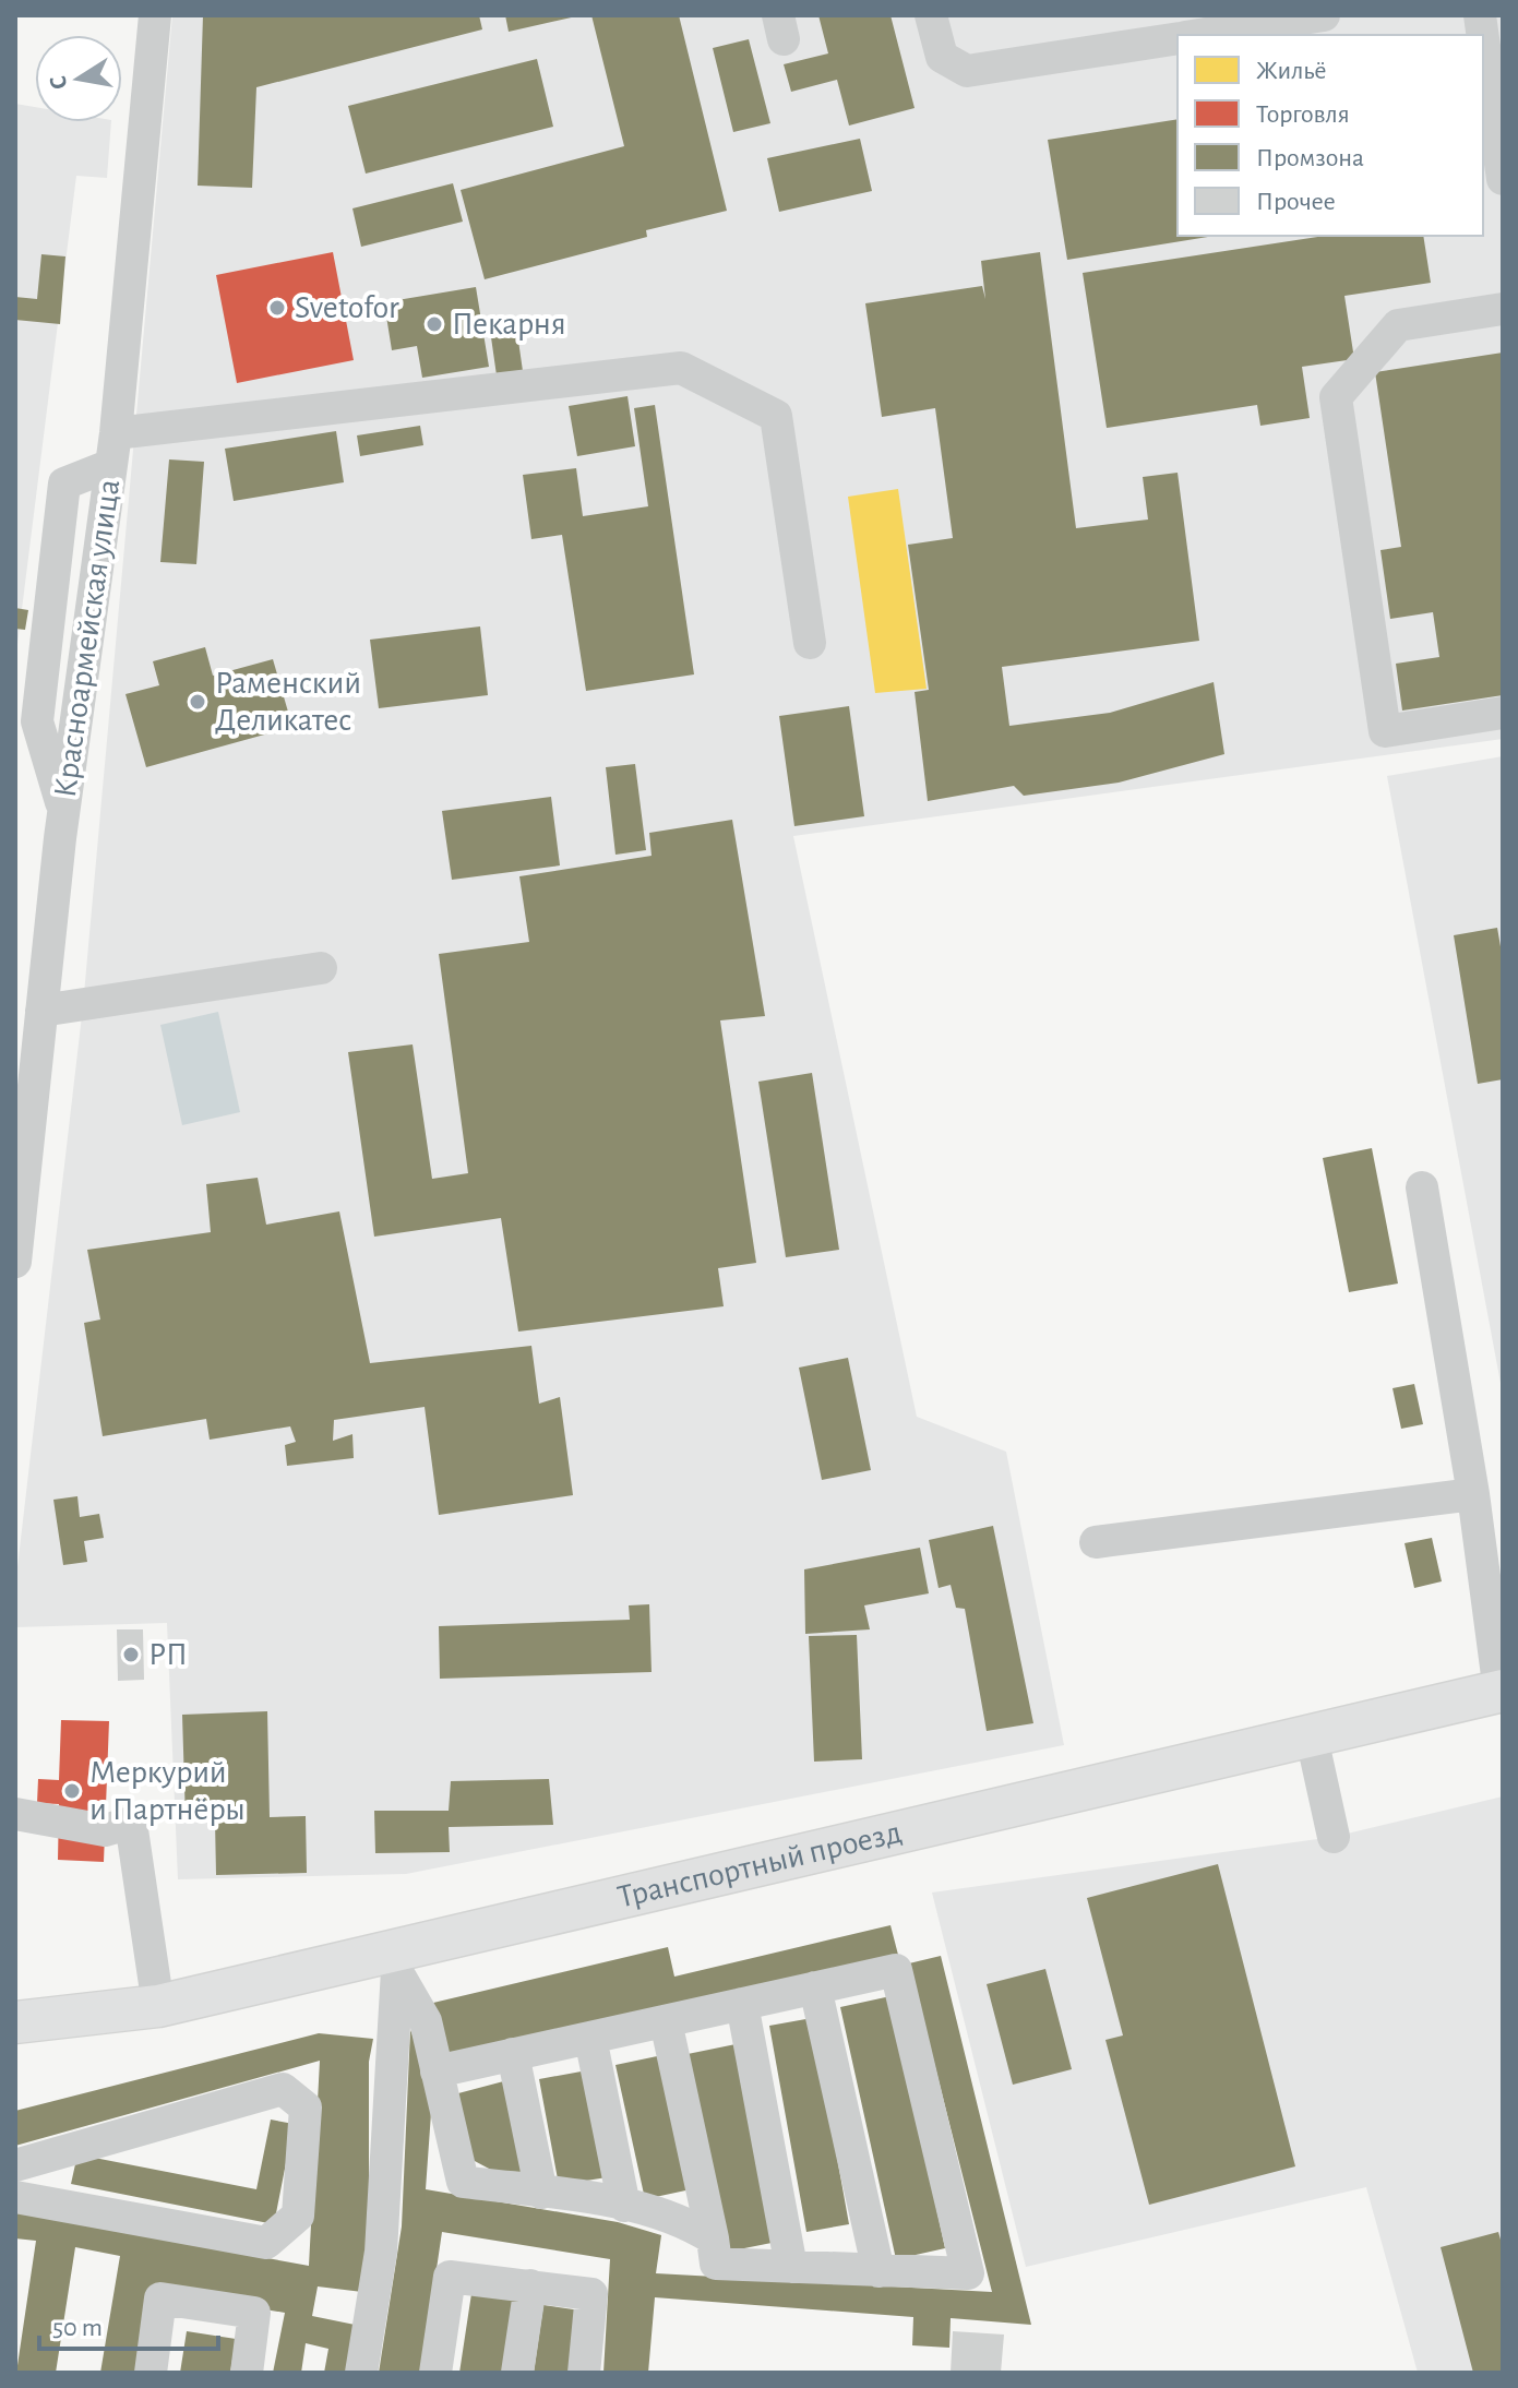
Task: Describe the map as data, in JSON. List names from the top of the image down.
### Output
{
  "streets": {
    "main road": ["Транспортный проезд"],
    "street": ["Красноармейская улица"]
  },
  "places": [
    "Svetofor",
    "Пекарня",
    "Раменский Деликатес",
    "РП",
    "Меркурий и Партнёры"
  ],
  "legend": [
    "Жильё",
    "Торговля",
    "Промзона",
    "Прочее"
  ],
  "scale_bar": "50 m",
  "north": "left"
}
